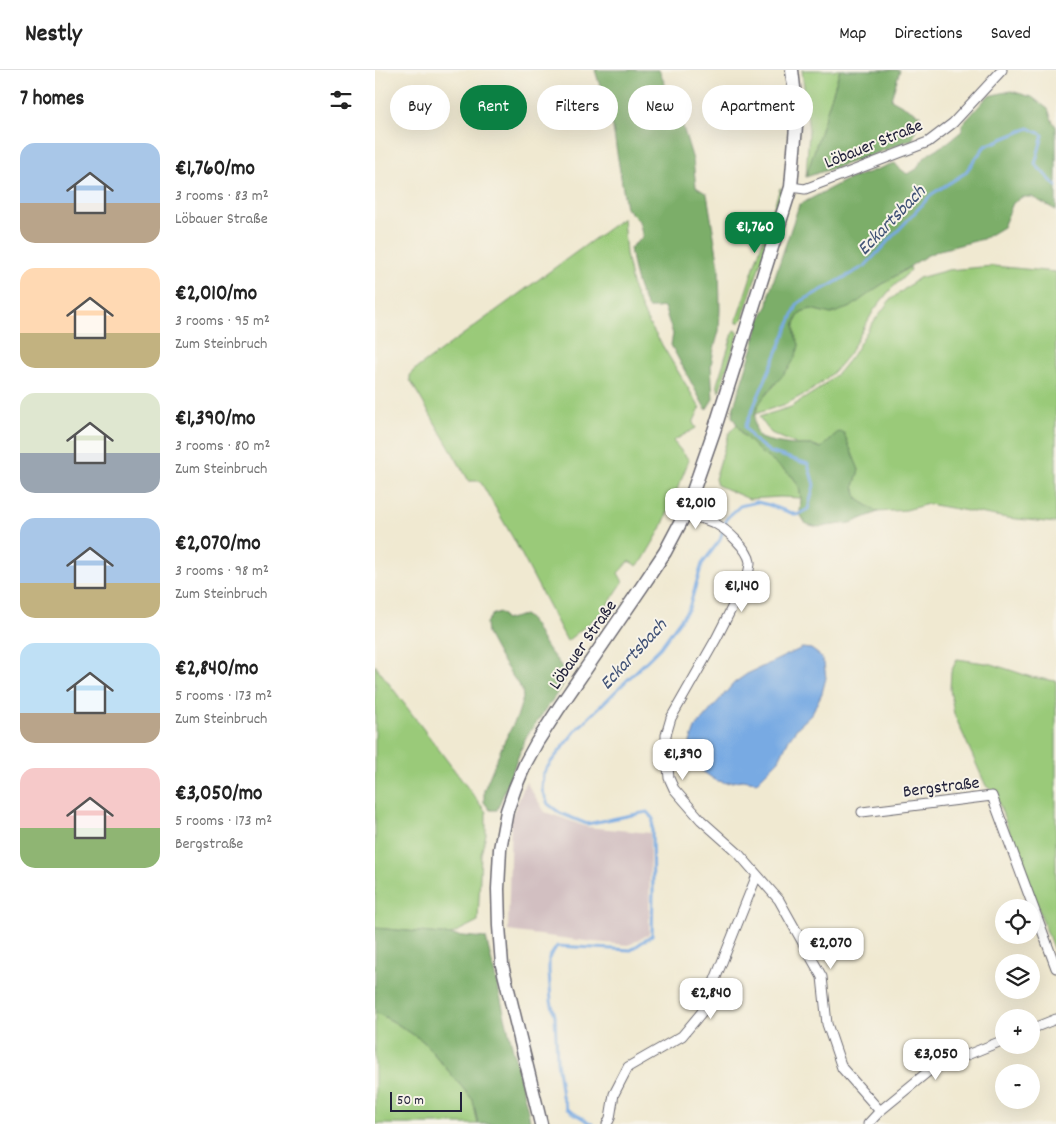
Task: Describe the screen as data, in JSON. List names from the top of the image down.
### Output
{
  "streets": {
    "main road": ["Löbauer Straße"],
    "street": ["Bergstraße"]
  },
  "water": ["Eckartsbach"],
  "scale_bar": "50 m",
  "page": {
    "header": "Nestly",
    "nav": ["Map", "Directions", "Saved"],
    "heading": "7 homes",
    "chip": [
      "Buy",
      "Rent",
      "Filters",
      "New",
      "Apartment"
    ],
    "list": [
      {
        "name": "€1,760/mo",
        "note": "3 rooms · 83 m² · Löbauer Straße"
      },
      {
        "name": "€2,010/mo",
        "note": "3 rooms · 95 m² · Zum Steinbruch"
      },
      {
        "name": "€1,390/mo",
        "note": "3 rooms · 80 m² · Zum Steinbruch"
      },
      {
        "name": "€2,070/mo",
        "note": "3 rooms · 98 m² · Zum Steinbruch"
      },
      {
        "name": "€2,840/mo",
        "note": "5 rooms · 173 m² · Zum Steinbruch"
      },
      {
        "name": "€3,050/mo",
        "note": "5 rooms · 173 m² · Bergstraße"
      }
    ],
    "price": [
      "€1,760",
      "€2,010",
      "€1,140",
      "€1,390",
      "€2,070",
      "€2,840",
      "€3,050"
    ],
    "map_buttons": ["+", "−"],
    "scale": "50 m"
  }
}
